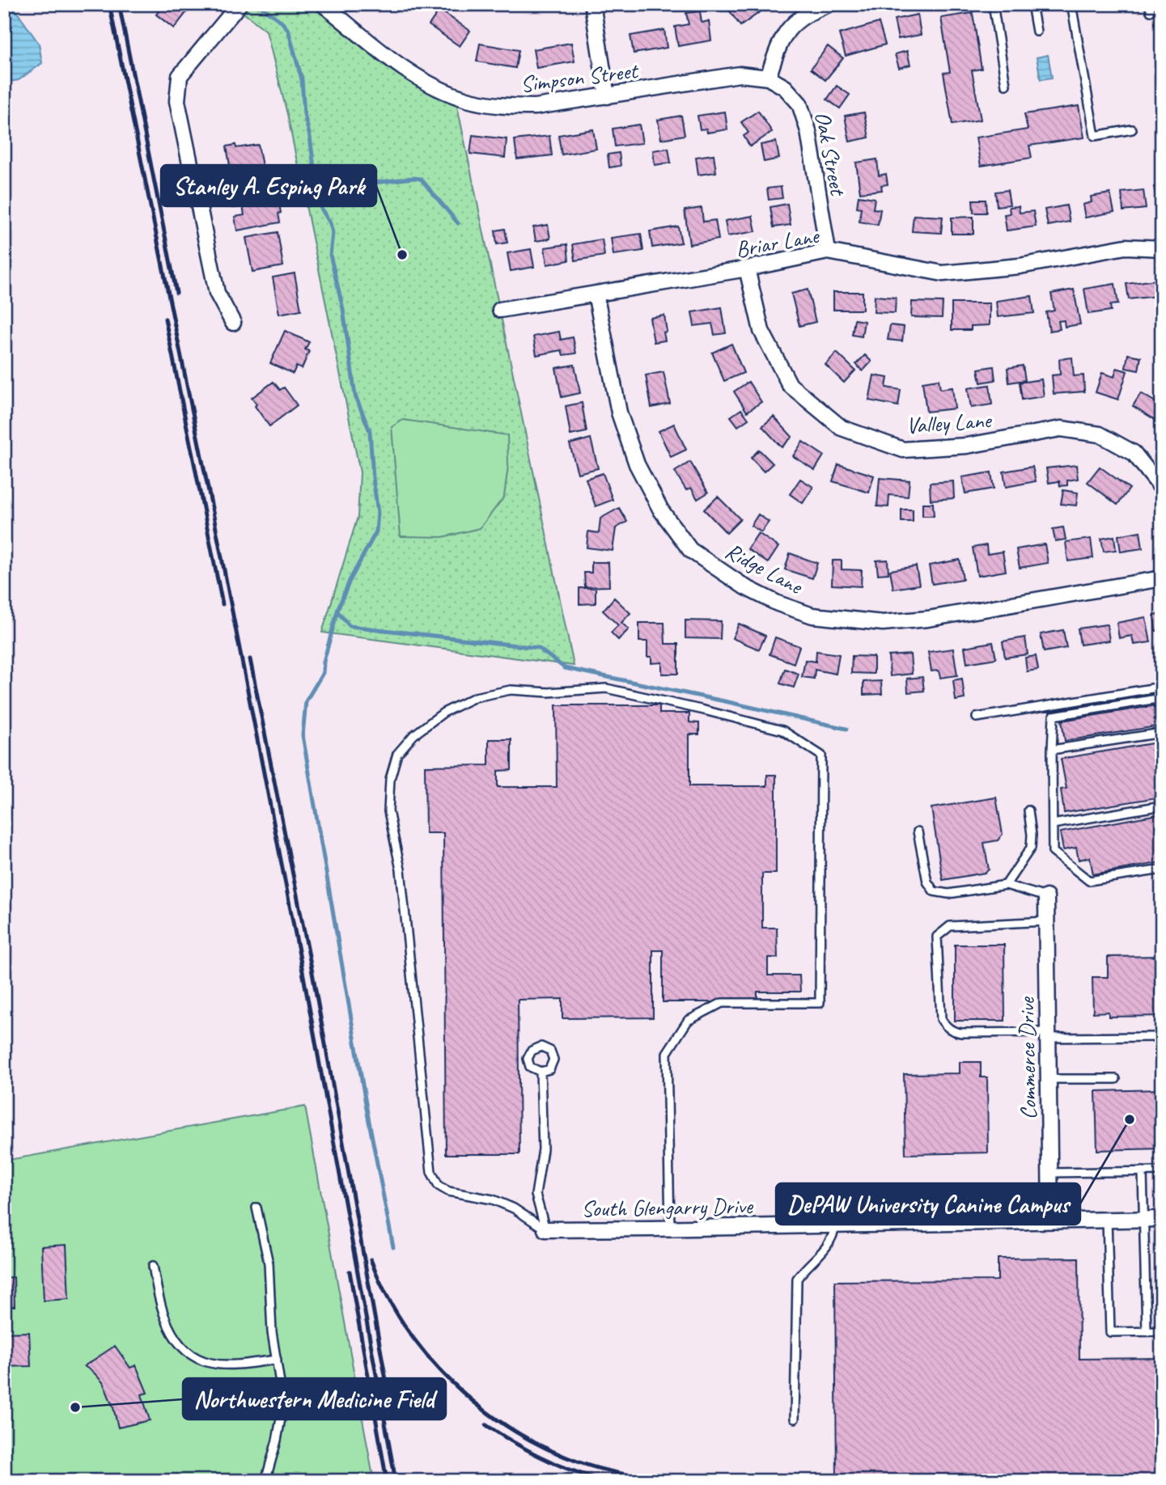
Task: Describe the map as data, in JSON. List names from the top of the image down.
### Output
{
  "streets": {
    "street": [
      "Simpson Street",
      "Oak Street",
      "Briar Lane",
      "Valley Lane",
      "Ridge Lane",
      "Commerce Drive",
      "South Glengarry Drive"
    ]
  },
  "crossings": [
    ["Simpson Street", "Oak Street"],
    ["Oak Street", "Briar Lane"],
    ["Briar Lane", "Valley Lane"],
    ["Briar Lane", "Ridge Lane"],
    ["Commerce Drive", "South Glengarry Drive"]
  ],
  "places": ["Stanley A. Esping Park", "DePAW University Canine Campus", "Northwestern Medicine Field"]
}
